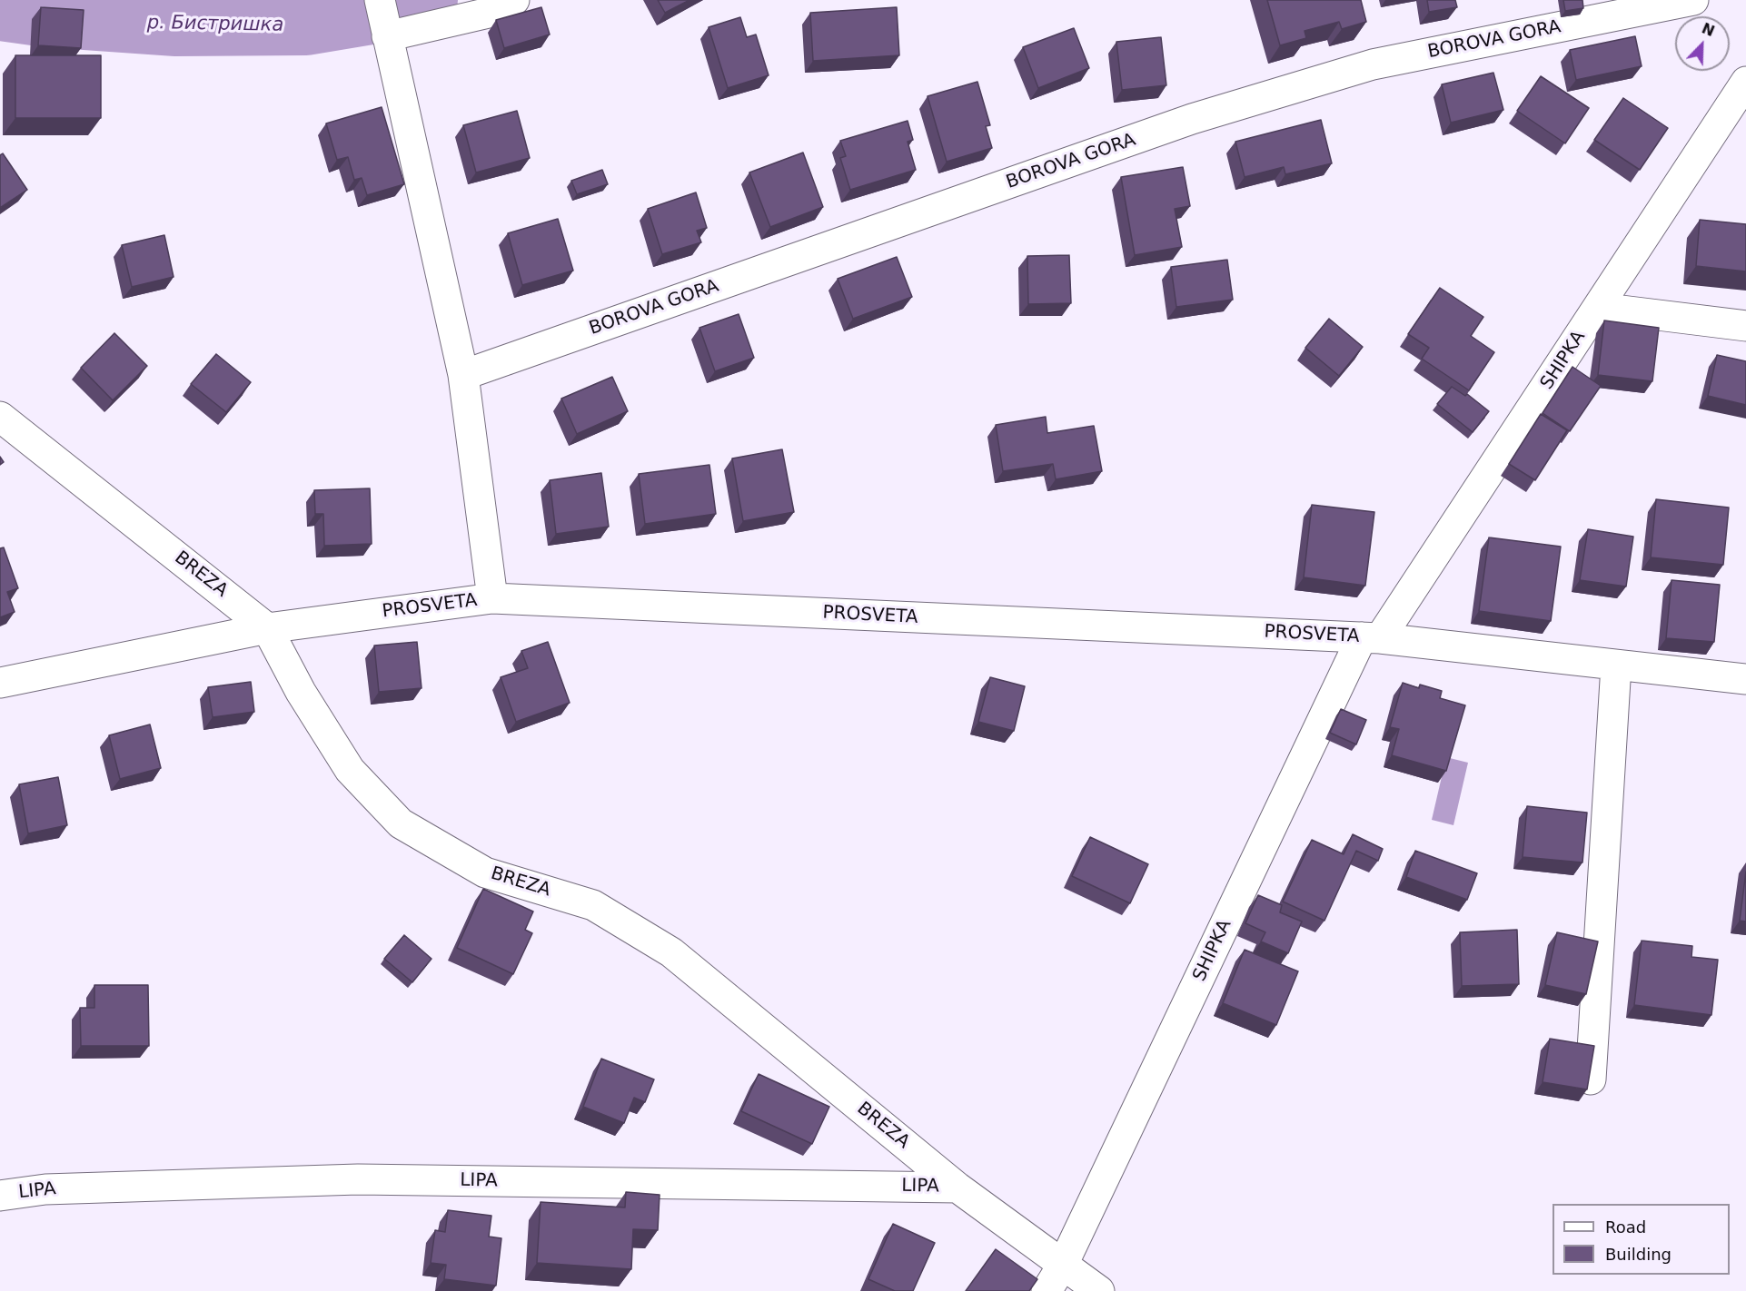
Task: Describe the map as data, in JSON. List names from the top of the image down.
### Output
{
  "streets": {
    "street": [
      "BOROVA GORA",
      "SHIPKA",
      "BREZA",
      "PROSVETA",
      "LIPA"
    ]
  },
  "crossings": [
    ["SHIPKA", "BREZA"],
    ["SHIPKA", "PROSVETA"],
    ["BREZA", "PROSVETA"],
    ["BREZA", "LIPA"]
  ],
  "water": ["р. Бистришка"],
  "legend": ["Road", "Building"],
  "north": "top right"
}
